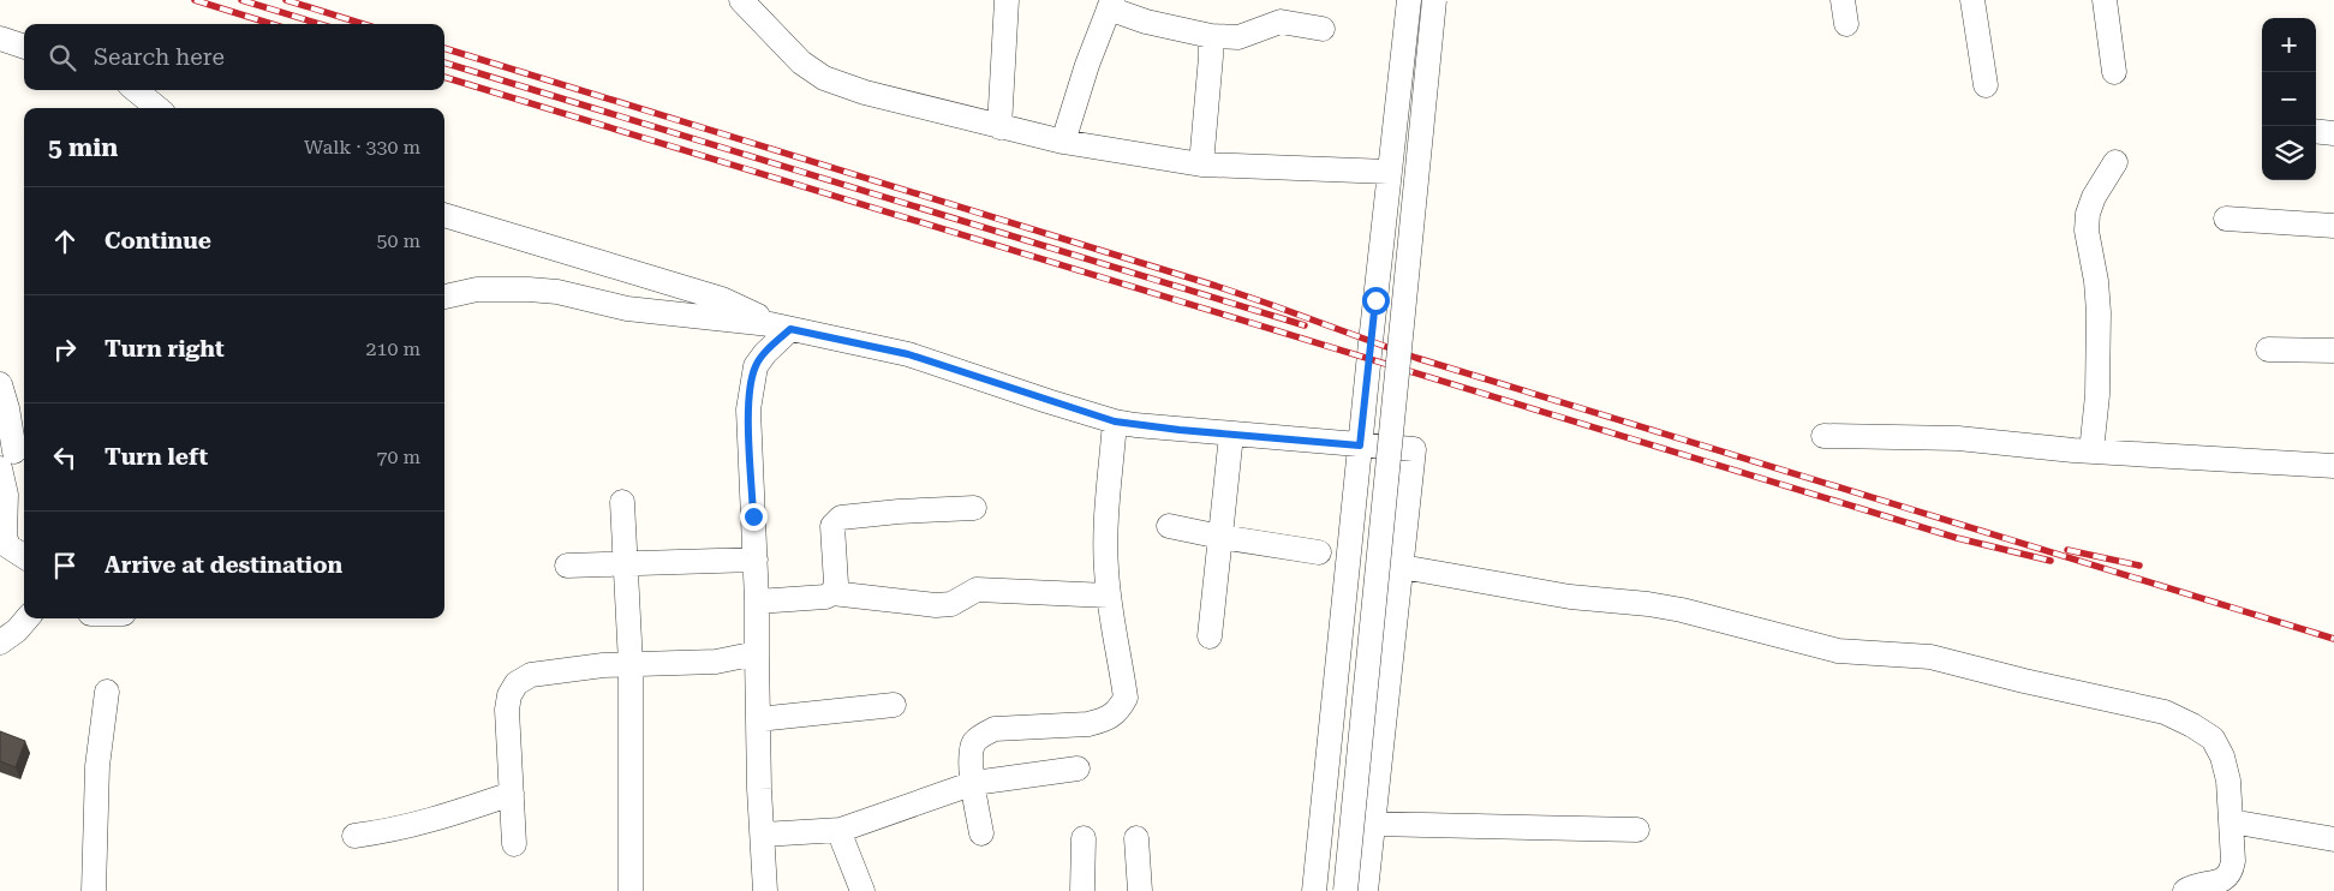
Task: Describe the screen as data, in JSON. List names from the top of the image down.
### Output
{
  "page": {
    "map_buttons": ["+", "−"],
    "search": "Search here",
    "heading": ["5 min", "Walk · 330 m"],
    "list": [
      ["Continue", "50 m"],
      ["Turn right", "210 m"],
      ["Turn left", "70 m"],
      "Arrive at destination"
    ]
  }
}
